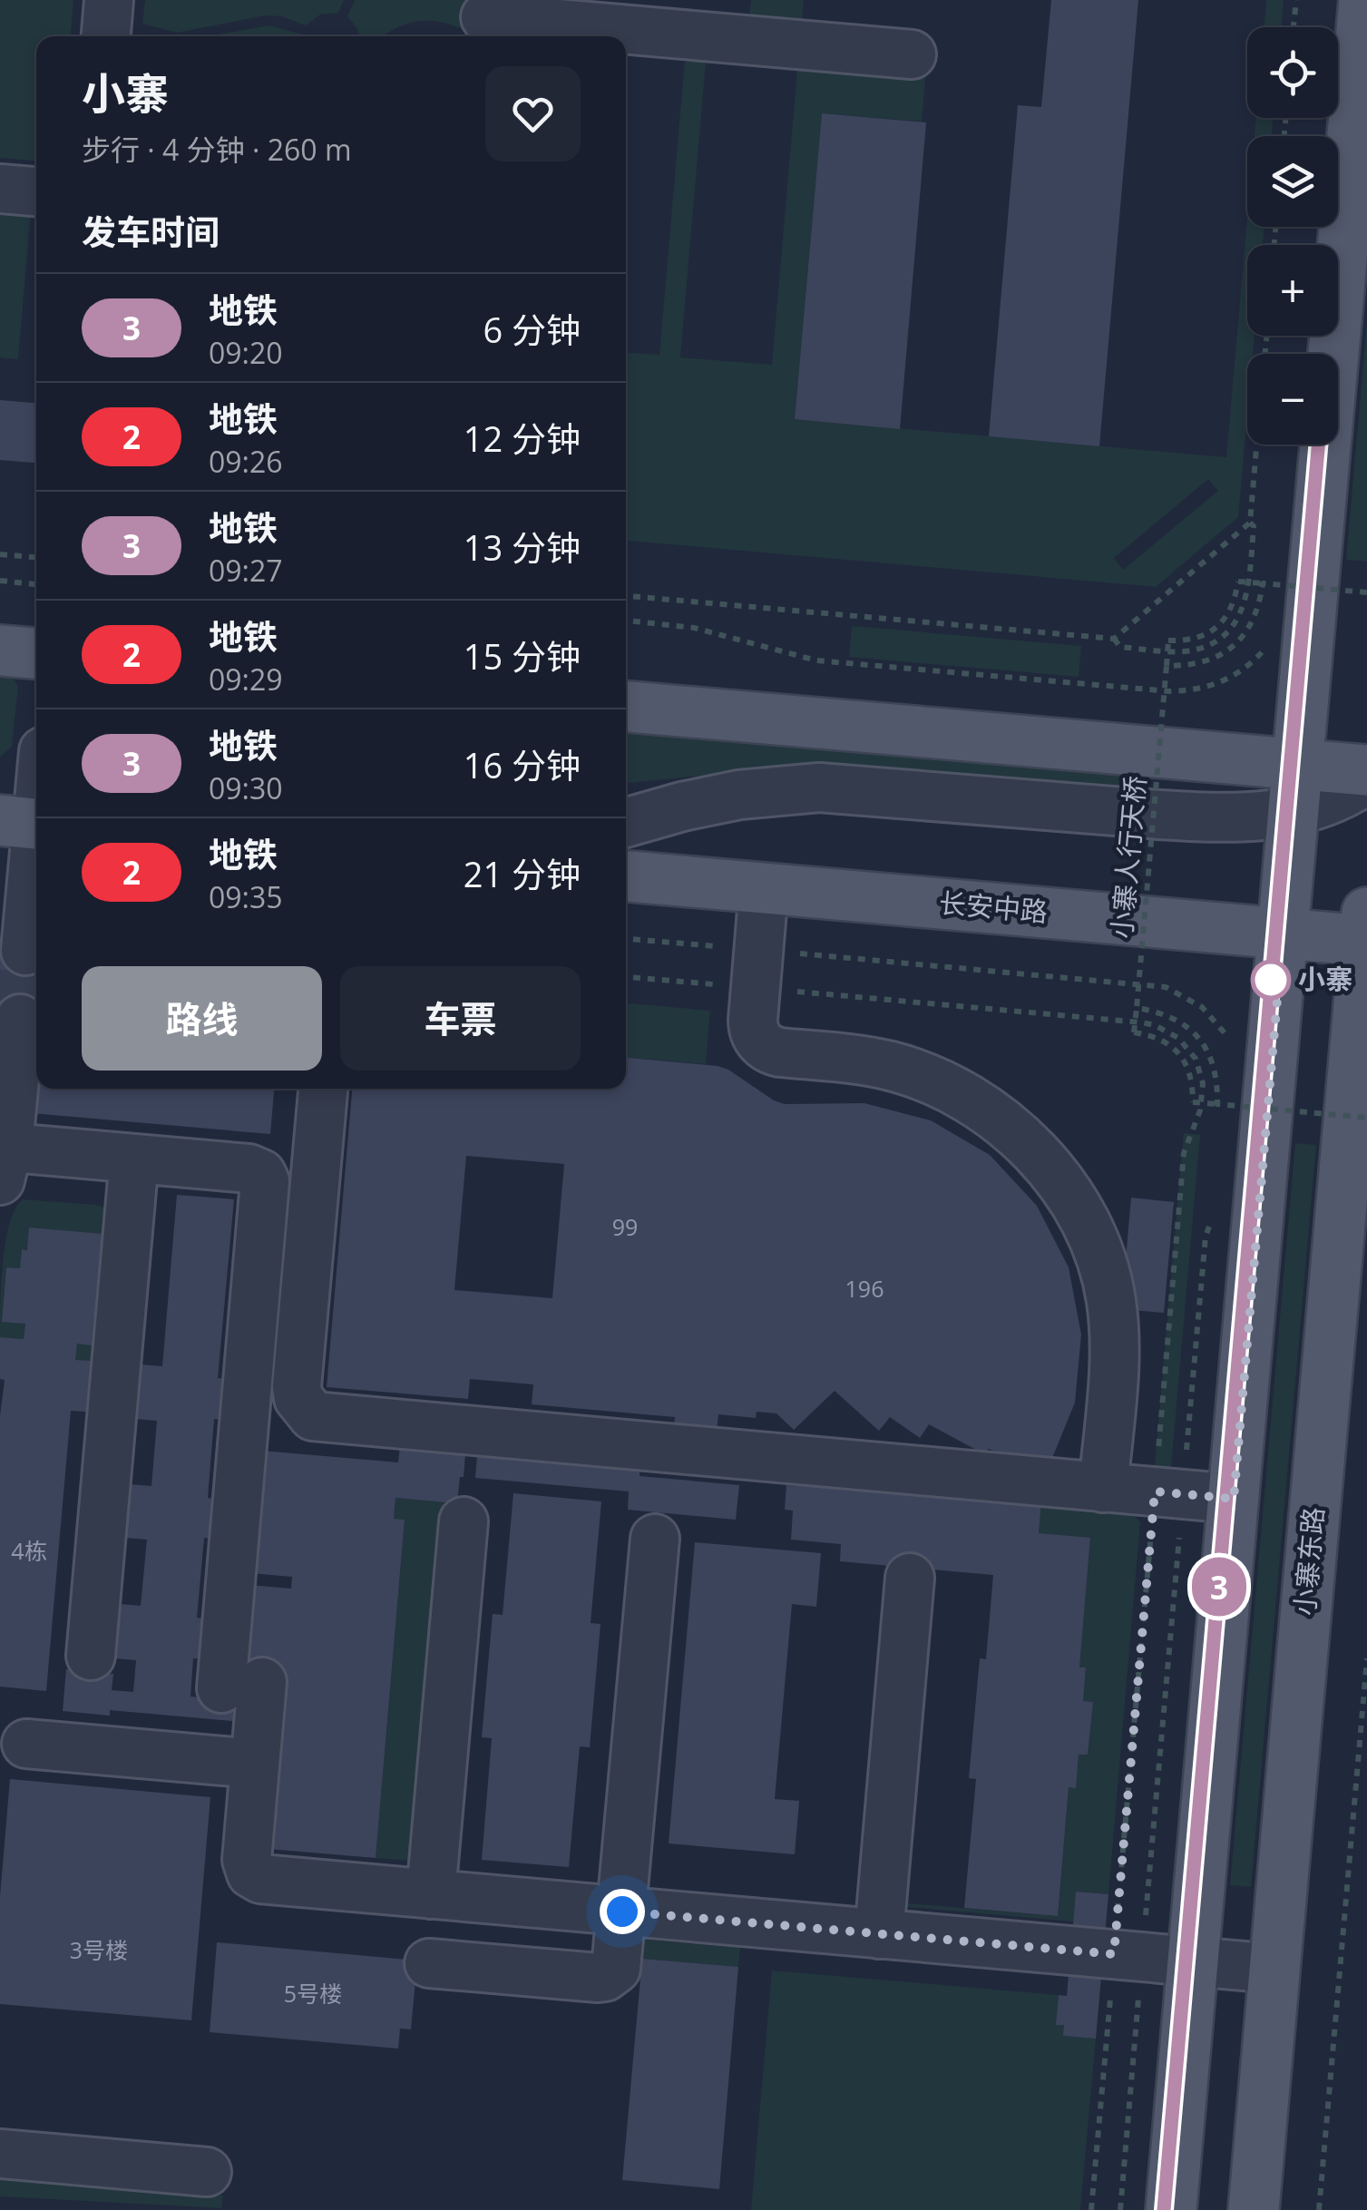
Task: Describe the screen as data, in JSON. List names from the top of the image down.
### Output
{
  "streets": {
    "main road": ["长安中路", "小寨东路"],
    "path": ["小寨人行天桥"]
  },
  "crossings": [
    ["长安中路", "小寨东路"]
  ],
  "places": ["小寨"],
  "lines": ["metro line 3"],
  "house_numbers": [
    "99",
    "196",
    "4栋",
    "3号楼",
    "5号楼"
  ],
  "page": {
    "on_map": "3",
    "map_buttons": ["+", "−"],
    "heading": [
      ["小寨", "步行 · 4 分钟 · 260 m"],
      "发车时间"
    ],
    "list": [
      {
        "mark": "3",
        "name": "地铁",
        "note": "09:20",
        "value": "6 分钟"
      },
      {
        "mark": "2",
        "name": "地铁",
        "note": "09:26",
        "value": "12 分钟"
      },
      {
        "mark": "3",
        "name": "地铁",
        "note": "09:27",
        "value": "13 分钟"
      },
      {
        "mark": "2",
        "name": "地铁",
        "note": "09:29",
        "value": "15 分钟"
      },
      {
        "mark": "3",
        "name": "地铁",
        "note": "09:30",
        "value": "16 分钟"
      },
      {
        "mark": "2",
        "name": "地铁",
        "note": "09:35",
        "value": "21 分钟"
      }
    ],
    "buttons": ["路线", "车票"]
  }
}
